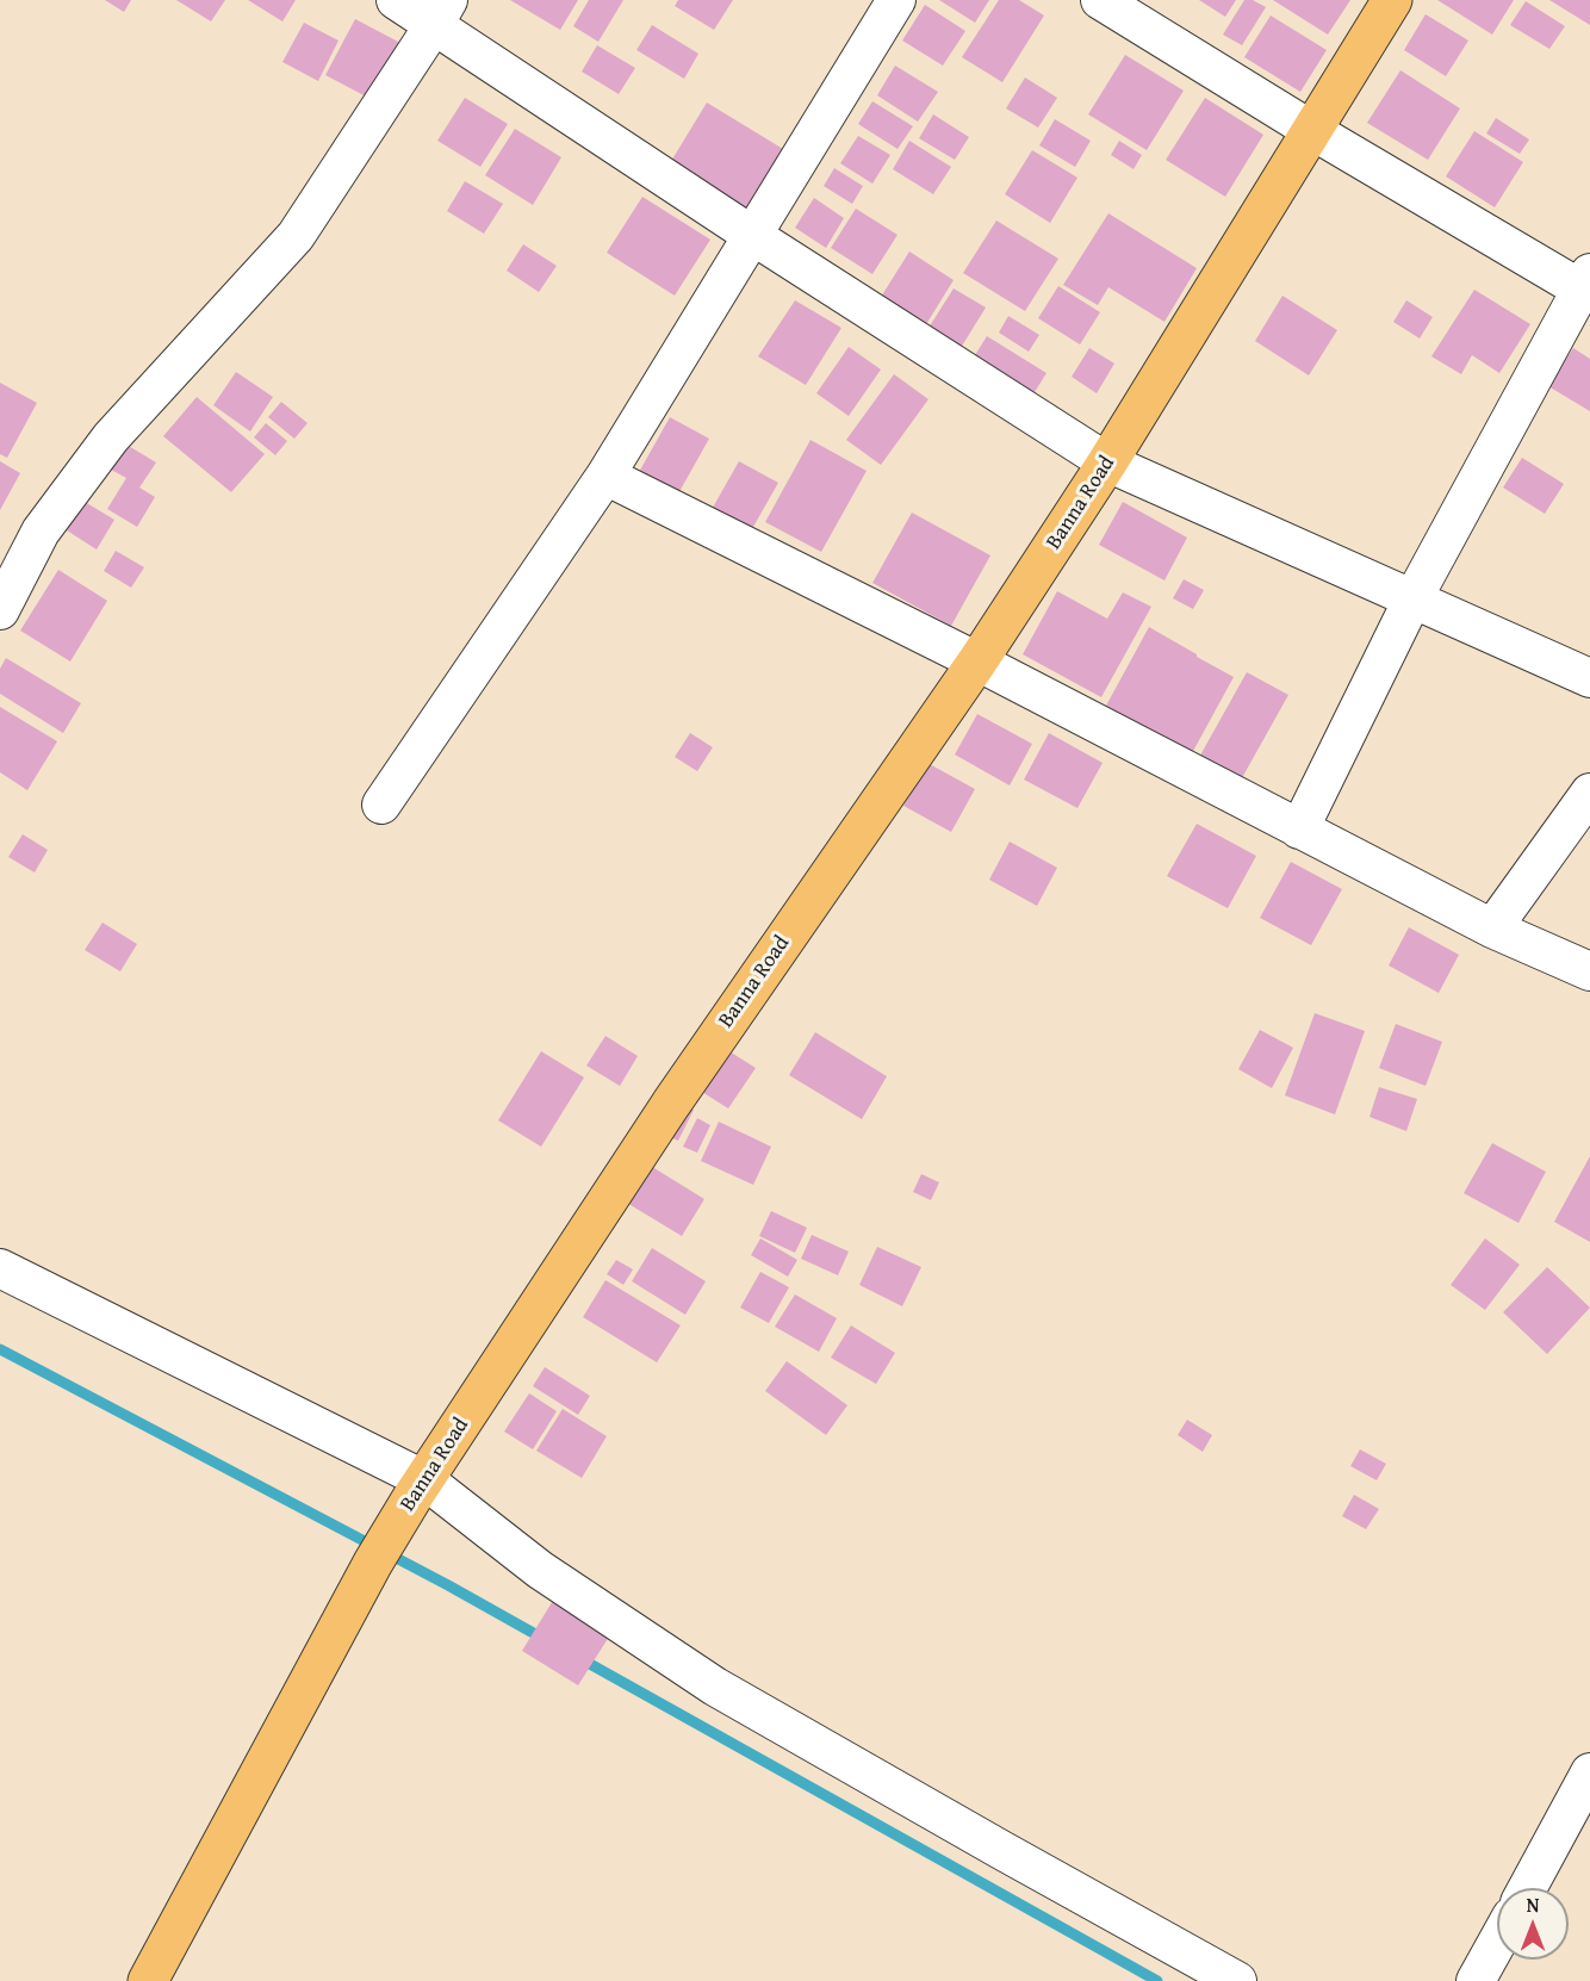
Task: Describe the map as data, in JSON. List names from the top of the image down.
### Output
{
  "streets": {
    "main road": ["Banna Road"]
  },
  "north": "top"
}
